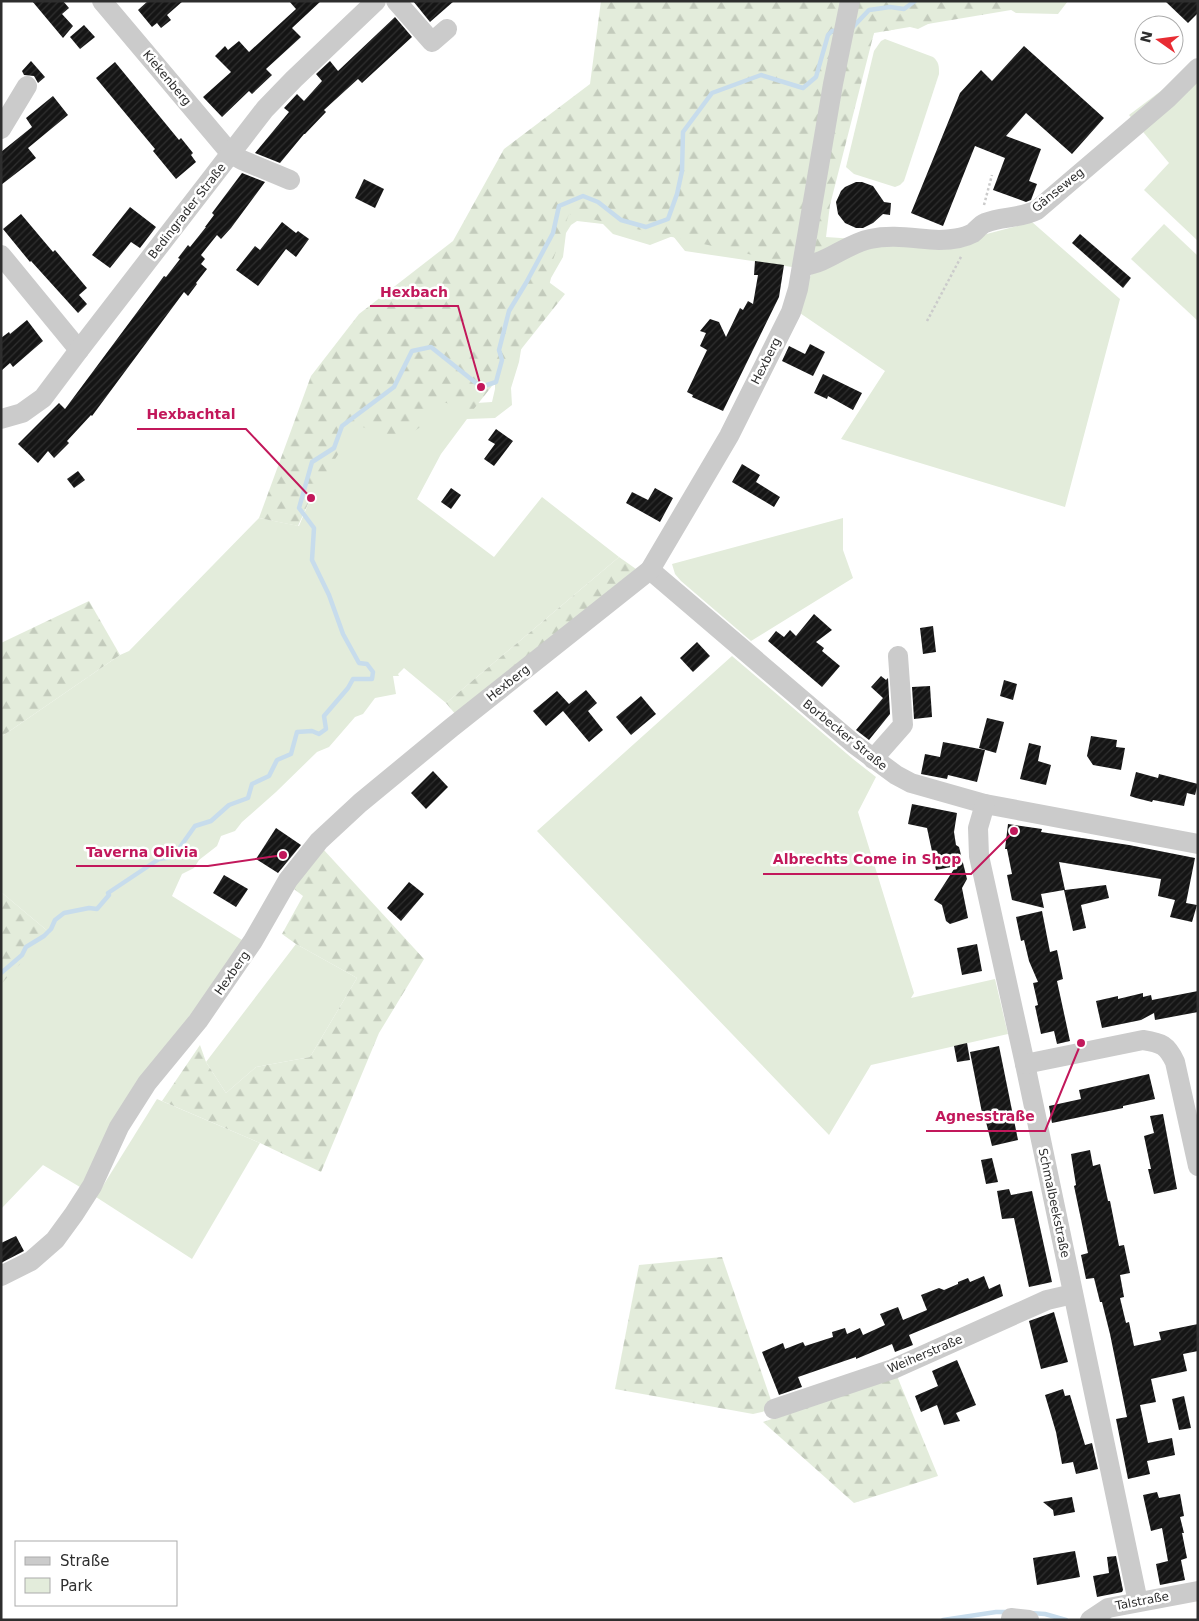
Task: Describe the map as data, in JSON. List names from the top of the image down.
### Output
{
  "streets": {
    "street": [
      "Kiekenberg",
      "Gänseweg",
      "Bedingrader Straße",
      "Hexberg",
      "Borbecker Straße",
      "Schmalbeekstraße",
      "Weiherstraße",
      "Talstraße"
    ]
  },
  "crossings": [
    ["Kiekenberg", "Bedingrader Straße"],
    ["Gänseweg", "Hexberg"],
    ["Hexberg", "Borbecker Straße"],
    ["Borbecker Straße", "Schmalbeekstraße"],
    ["Schmalbeekstraße", "Weiherstraße"],
    ["Schmalbeekstraße", "Talstraße"]
  ],
  "places": [
    "Hexbach",
    "Hexbachtal",
    "Albrechts Come in Shop",
    "Taverna Olivia",
    "Agnesstraße"
  ],
  "legend": ["Straße", "Park"],
  "north": "left"
}
